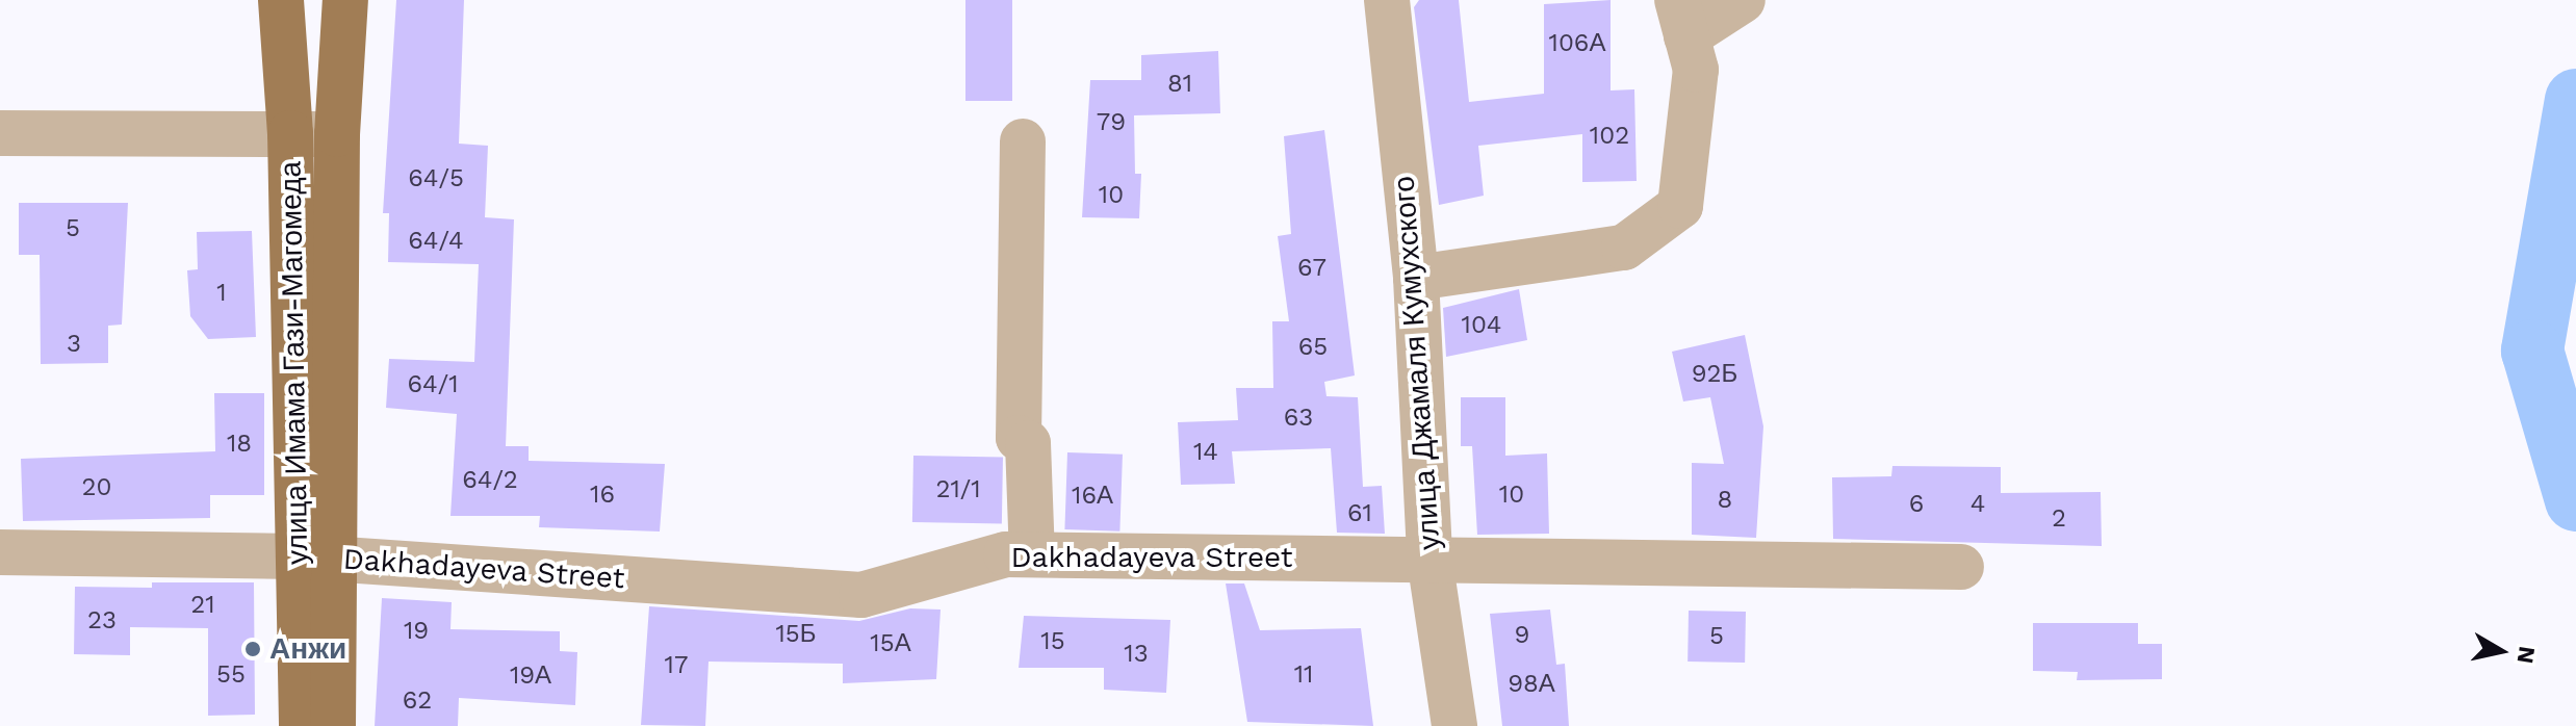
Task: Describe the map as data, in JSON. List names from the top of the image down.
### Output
{
  "streets": {
    "main road": ["улица Имама Гази-Магомеда"],
    "street": ["улица Джамаля Кумухского", "Dakhadayeva Street"]
  },
  "crossings": [
    ["улица Имама Гази-Магомеда", "Dakhadayeva Street"],
    ["улица Джамаля Кумухского", "Dakhadayeva Street"]
  ],
  "places": ["Анжи"],
  "house_numbers": [
    "106А",
    "81",
    "79",
    "102",
    "64/5",
    "10",
    "5",
    "64/4",
    "67",
    "1",
    "104",
    "3",
    "65",
    "92Б",
    "64/1",
    "63",
    "18",
    "14",
    "64/2",
    "20",
    "21/1",
    "16",
    "10",
    "16А",
    "8",
    "6",
    "4",
    "61",
    "2",
    "21",
    "23",
    "19",
    "15Б",
    "9",
    "5",
    "15",
    "15А",
    "13",
    "17",
    "55",
    "11",
    "19А",
    "98А",
    "62"
  ],
  "north": "right"
}
